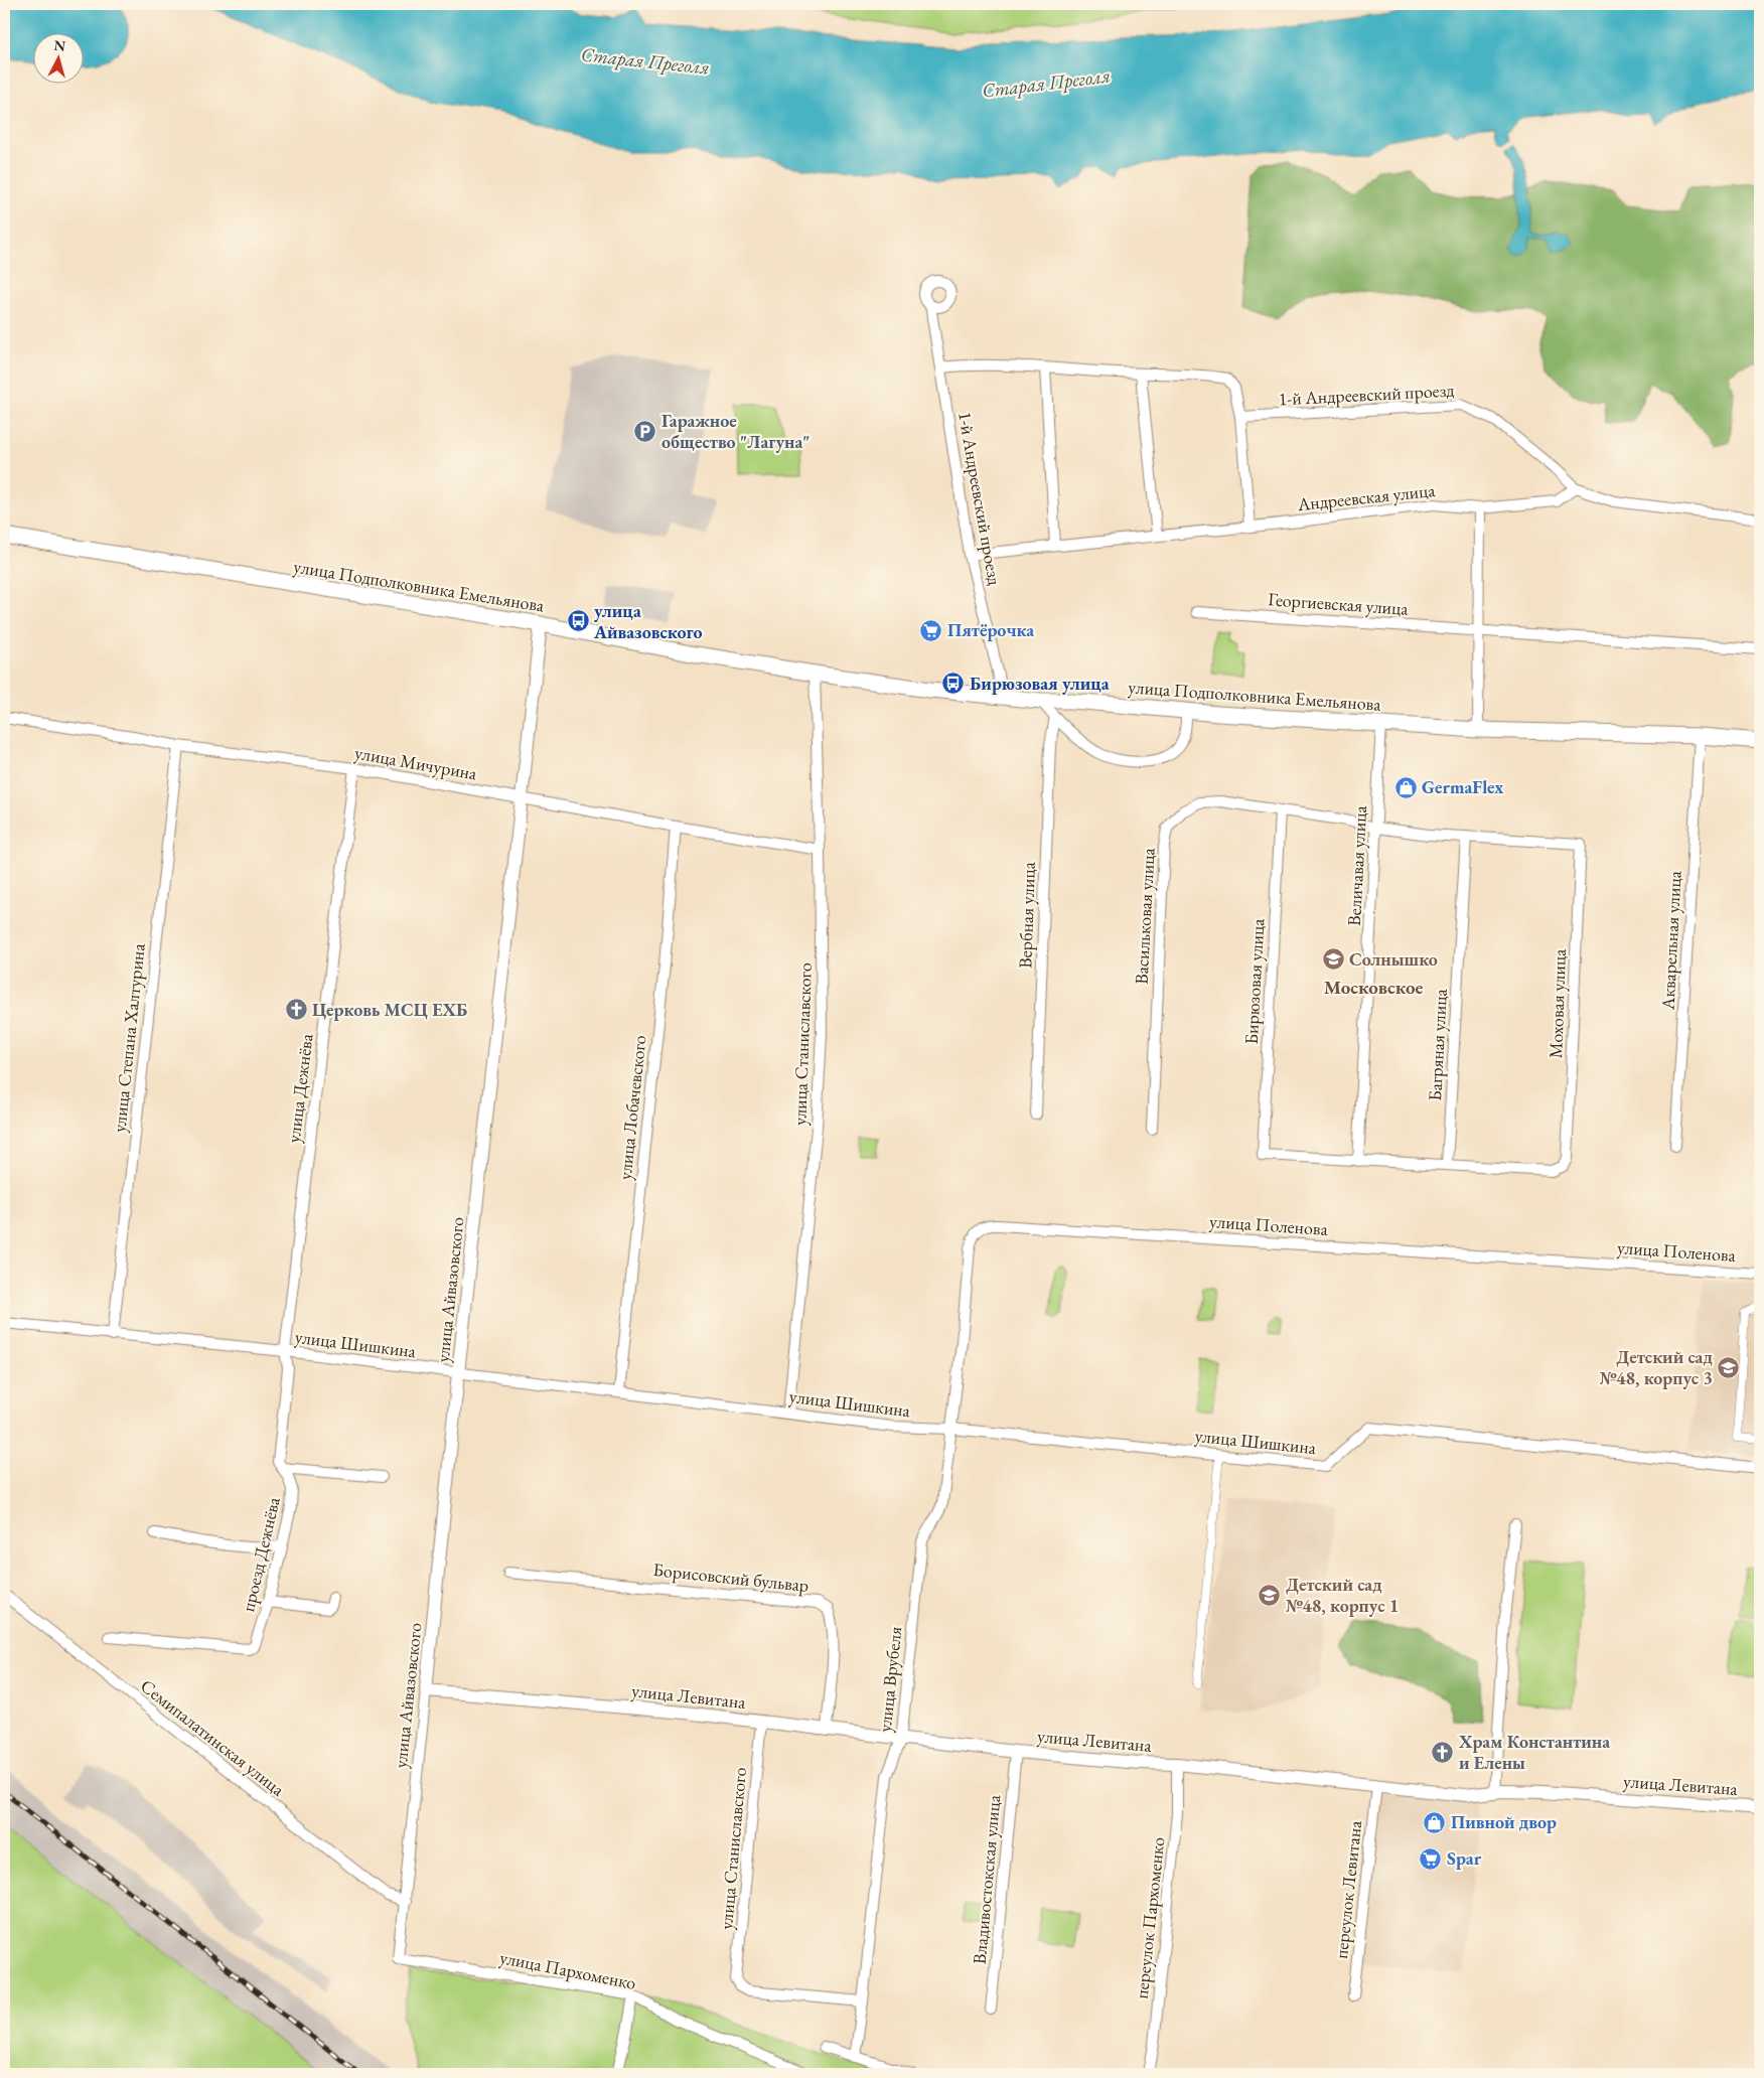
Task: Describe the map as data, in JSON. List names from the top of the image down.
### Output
{
  "streets": {
    "main road": ["улица Подполковника Емельянова"],
    "street": [
      "1-й Андреевский проезд",
      "Андреевская улица",
      "Георгиевская улица",
      "улица Мичурина",
      "Величавая улица",
      "Вербная улица",
      "Васильковая улица",
      "Акварельная улица",
      "Бирюзовая улица",
      "Моховая улица",
      "улица Степана Халтурина",
      "улица Станиславского",
      "Багряная улица",
      "улица Дежнёва",
      "улица Лобачевского",
      "улица Поленова",
      "улица Айвазовского",
      "улица Шишкина",
      "проезд Дежнёва",
      "Борисовский бульвар",
      "улица Врубеля",
      "улица Левитана",
      "Семипалатинская улица",
      "Владивостокская улица",
      "переулок Левитана",
      "переулок Пархоменко",
      "улица Пархоменко"
    ]
  },
  "crossings": [
    ["1-й Андреевский проезд", "Андреевская улица"],
    ["1-й Андреевский проезд", "улица Подполковника Емельянова"],
    ["улица Подполковника Емельянова", "Величавая улица"],
    ["улица Подполковника Емельянова", "Акварельная улица"],
    ["улица Подполковника Емельянова", "улица Станиславского"],
    ["улица Подполковника Емельянова", "улица Айвазовского"],
    ["улица Мичурина", "улица Степана Халтурина"],
    ["улица Мичурина", "улица Станиславского"],
    ["улица Мичурина", "улица Дежнёва"],
    ["улица Мичурина", "улица Лобачевского"],
    ["улица Мичурина", "улица Айвазовского"],
    ["Величавая улица", "Моховая улица"],
    ["Васильковая улица", "Бирюзовая улица"],
    ["Васильковая улица", "Моховая улица"],
    ["Бирюзовая улица", "Моховая улица"],
    ["Моховая улица", "Багряная улица"],
    ["улица Степана Халтурина", "улица Шишкина"],
    ["улица Станиславского", "улица Шишкина"],
    ["улица Станиславского", "улица Врубеля"],
    ["улица Станиславского", "улица Левитана"],
    ["улица Дежнёва", "улица Шишкина"],
    ["улица Дежнёва", "проезд Дежнёва"],
    ["улица Лобачевского", "улица Шишкина"],
    ["улица Поленова", "улица Шишкина"],
    ["улица Поленова", "улица Врубеля"],
    ["улица Айвазовского", "улица Шишкина"],
    ["улица Айвазовского", "улица Левитана"],
    ["улица Айвазовского", "Семипалатинская улица"],
    ["улица Айвазовского", "улица Пархоменко"],
    ["улица Шишкина", "проезд Дежнёва"],
    ["улица Шишкина", "улица Врубеля"],
    ["Борисовский бульвар", "улица Левитана"],
    ["улица Врубеля", "улица Левитана"],
    ["улица Левитана", "Владивостокская улица"],
    ["улица Левитана", "переулок Левитана"],
    ["улица Левитана", "переулок Пархоменко"]
  ],
  "districts": ["Московское"],
  "water": ["Старая Преголя"],
  "places": {
    "parking": ["Гаражное общество \"Лагуна\""],
    "bus stop": ["улица Айвазовского", "Бирюзовая улица"],
    "supermarket": ["Пятёрочка", "Spar"],
    "shop": ["GermaFlex", "Пивной двор"],
    "school or university": ["Солнышко", "Детский сад №48, корпус 3", "Детский сад №48, корпус 1"],
    "church": ["Церковь МСЦ ЕХБ", "Храм Константина и Елены"]
  },
  "north": "top"
}
